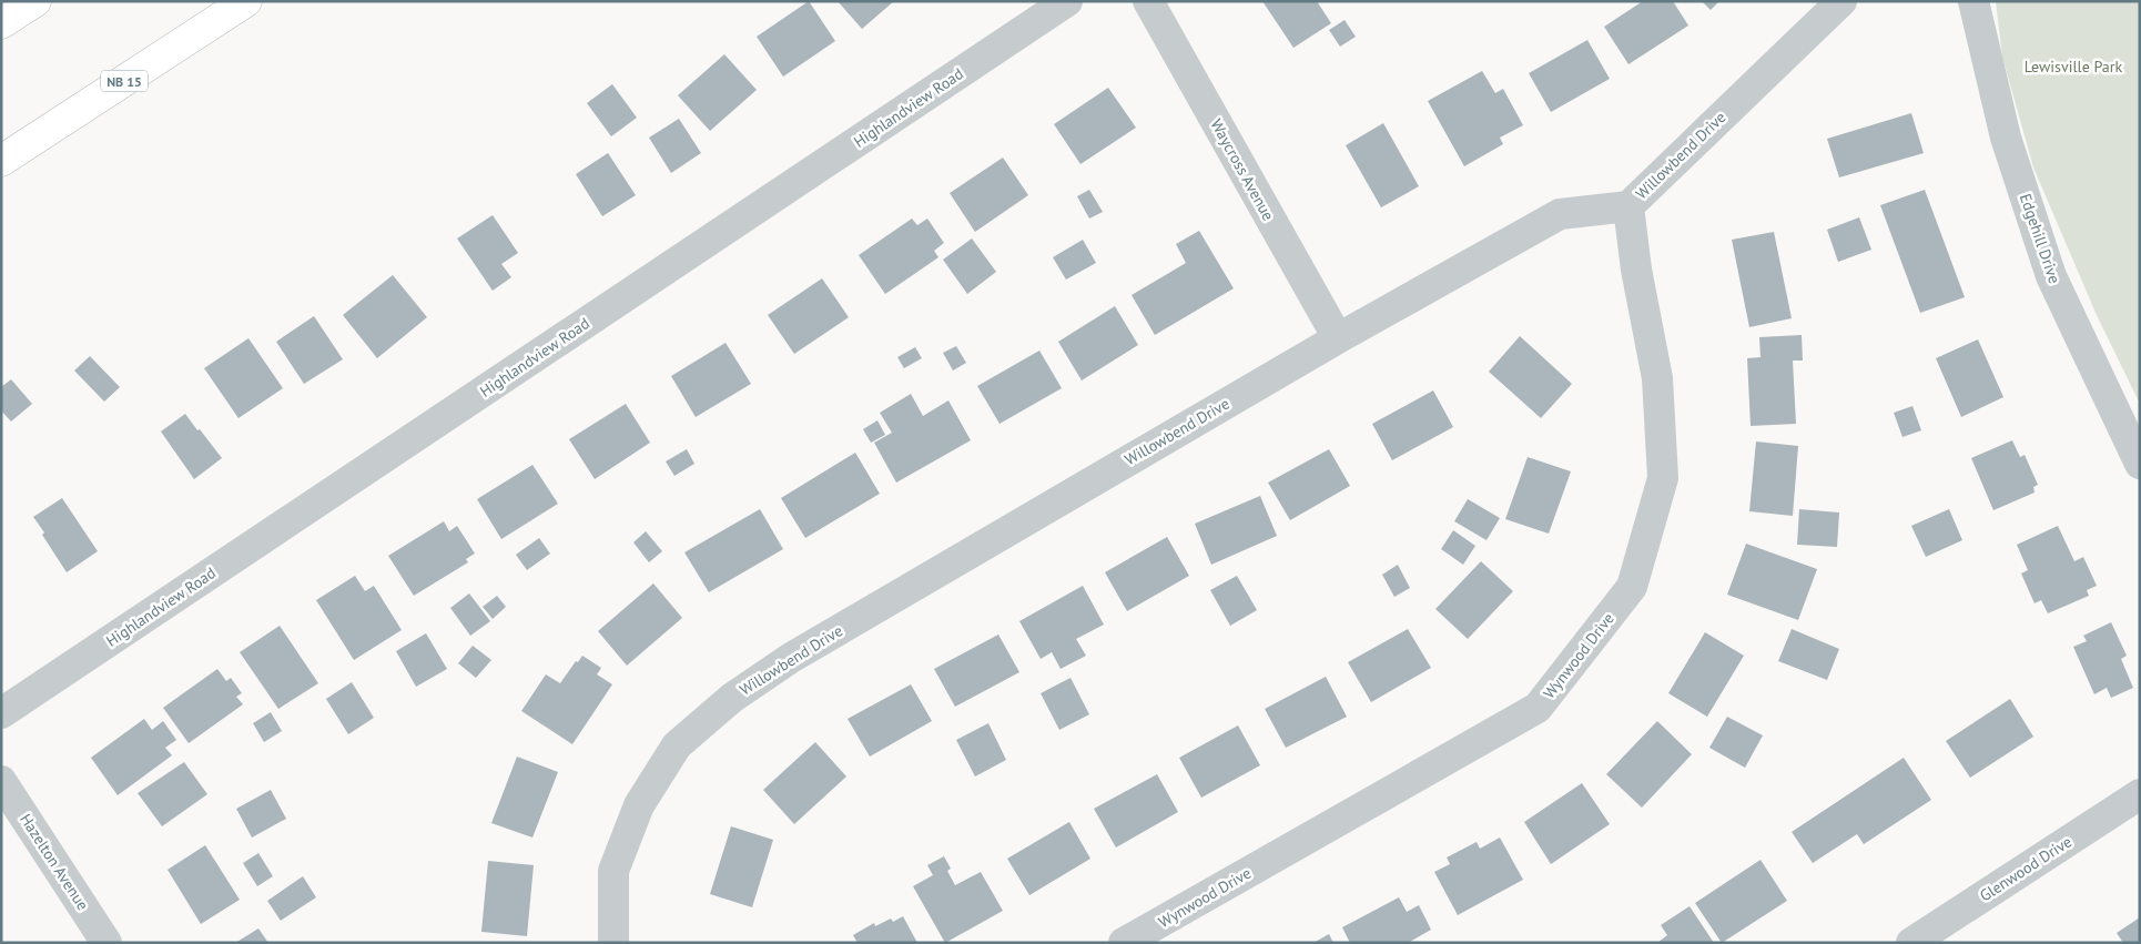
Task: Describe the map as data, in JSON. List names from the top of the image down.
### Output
{
  "streets": {
    "highway": ["NB 15"],
    "street": [
      "Highlandview Road",
      "Willowbend Drive",
      "Waycross Avenue",
      "Edgehill Drive",
      "Wynwood Drive",
      "Hazelton Avenue",
      "Glenwood Drive"
    ]
  },
  "crossings": [
    ["Willowbend Drive", "Waycross Avenue"],
    ["Willowbend Drive", "Wynwood Drive"]
  ],
  "parks": ["Lewisville Park"]
}
